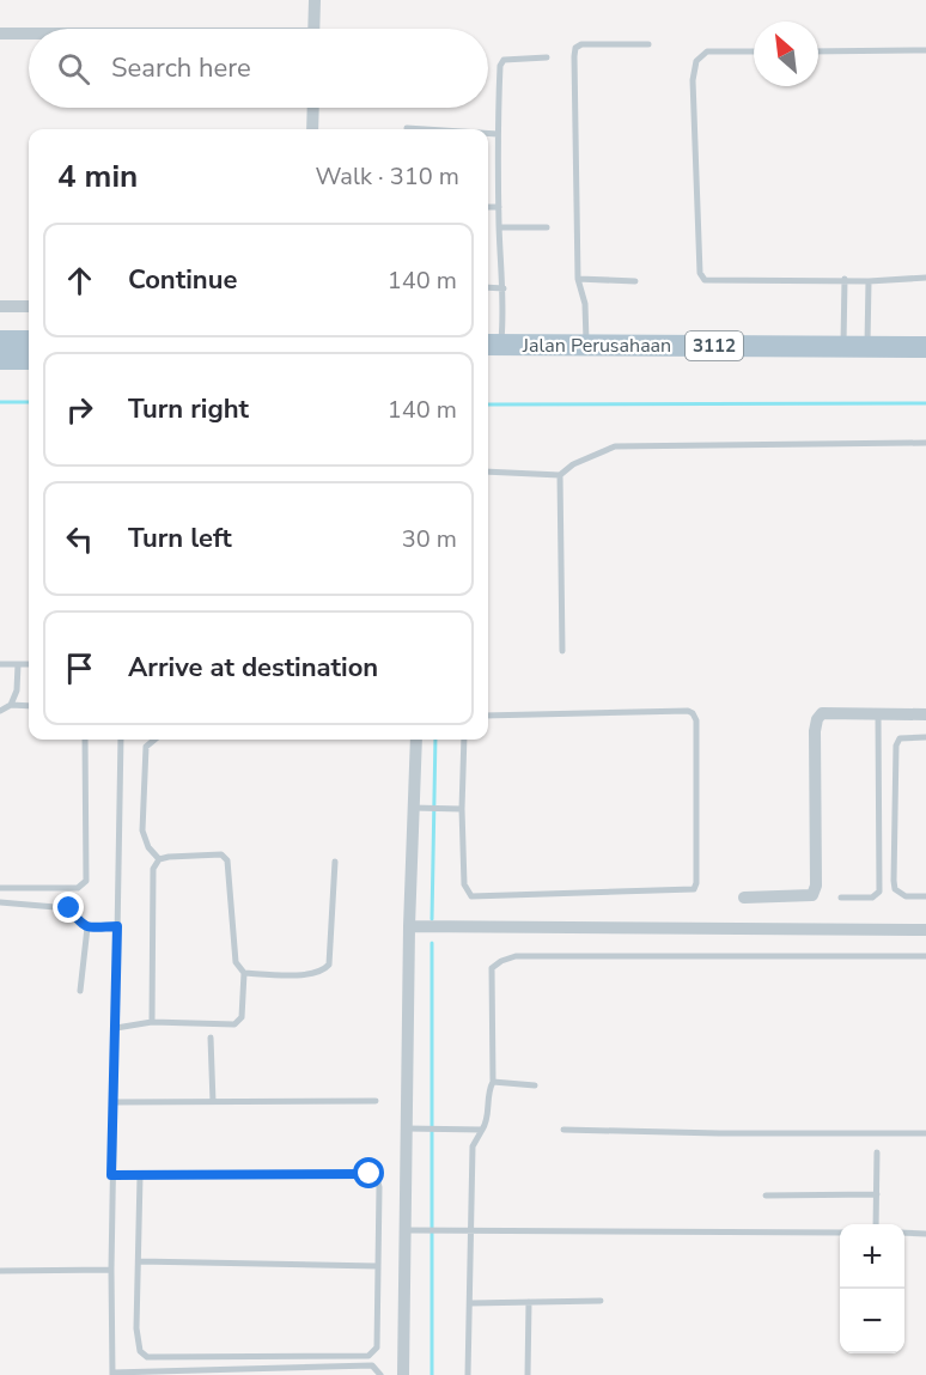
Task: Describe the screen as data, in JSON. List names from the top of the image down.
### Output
{
  "streets": {
    "main road": ["Jalan Perusahaan", "3112"]
  },
  "north": "top left",
  "page": {
    "search": "Search here",
    "heading": ["4 min", "Walk · 310 m"],
    "list": [
      ["Continue", "140 m"],
      ["Turn right", "140 m"],
      ["Turn left", "30 m"],
      "Arrive at destination"
    ],
    "map_buttons": ["+", "−"]
  }
}
